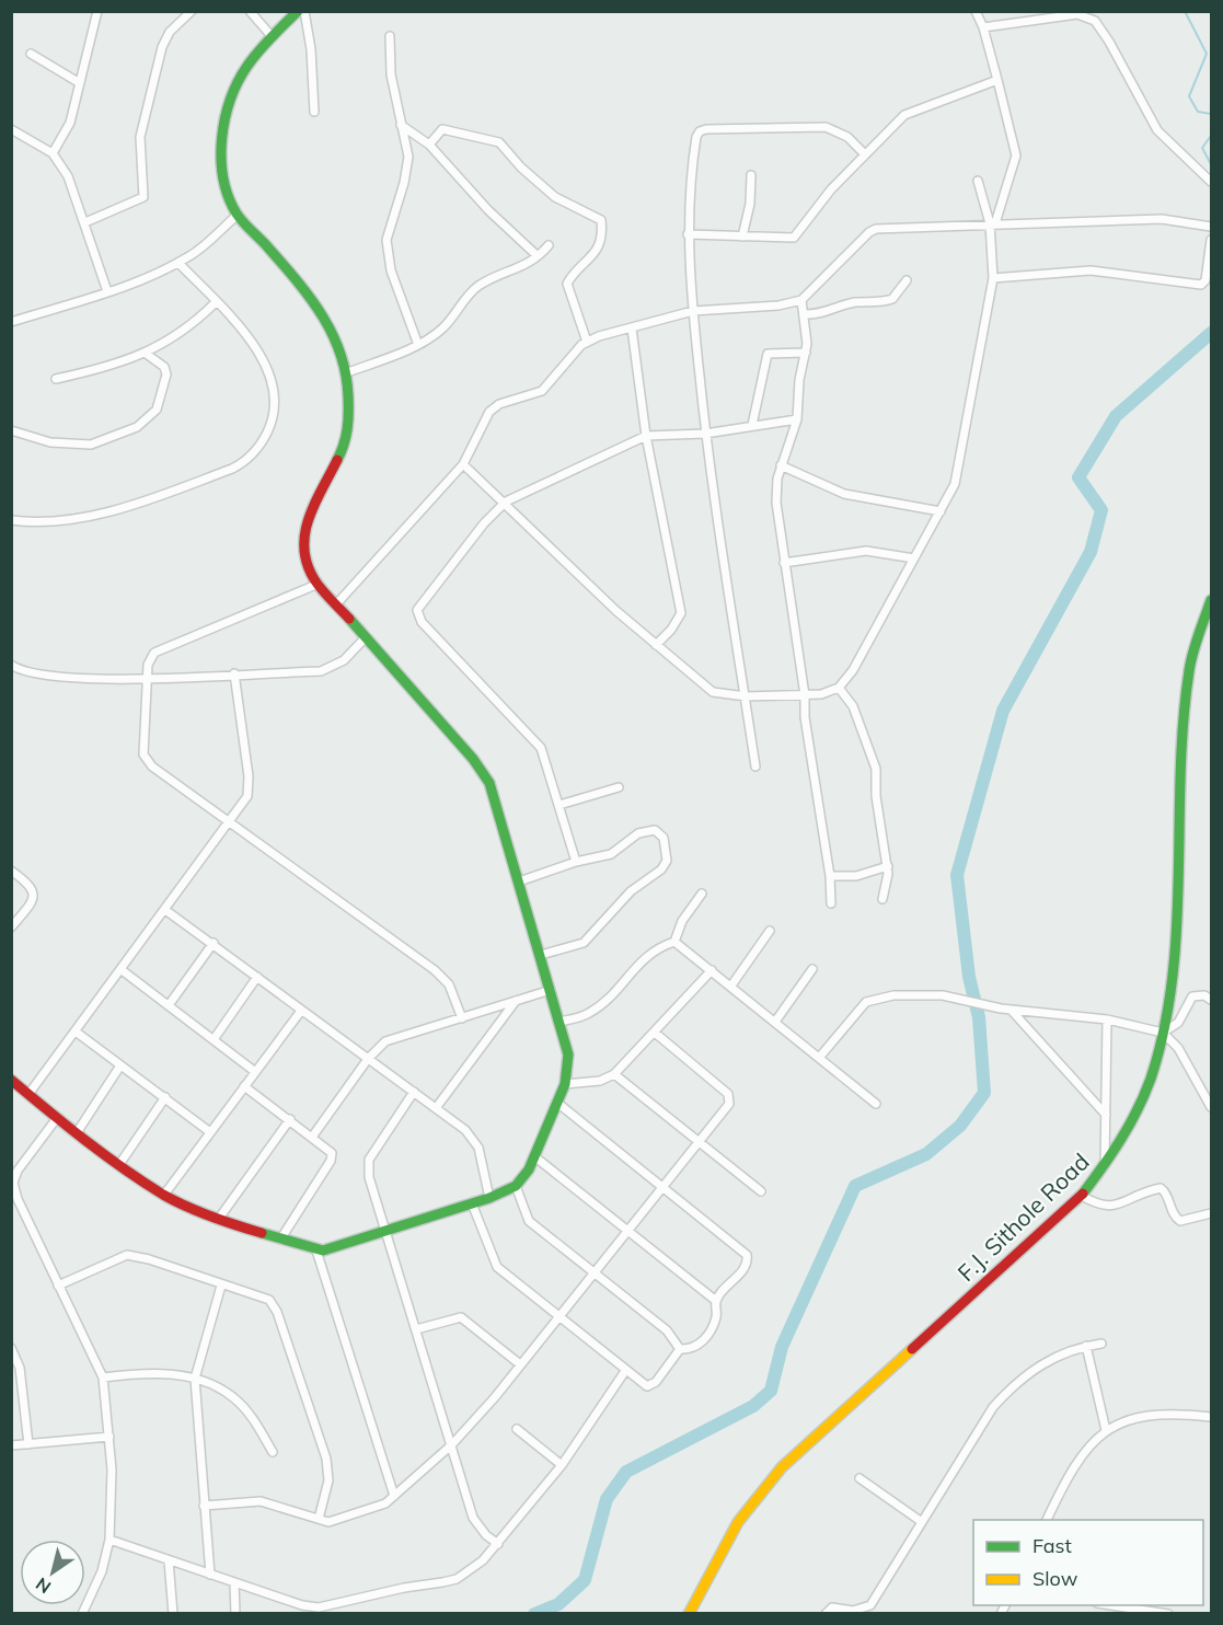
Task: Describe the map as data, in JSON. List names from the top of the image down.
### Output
{
  "streets": {
    "street": ["F.J. Sithole Road"]
  },
  "legend": ["Fast", "Slow"],
  "north": "bottom left"
}
